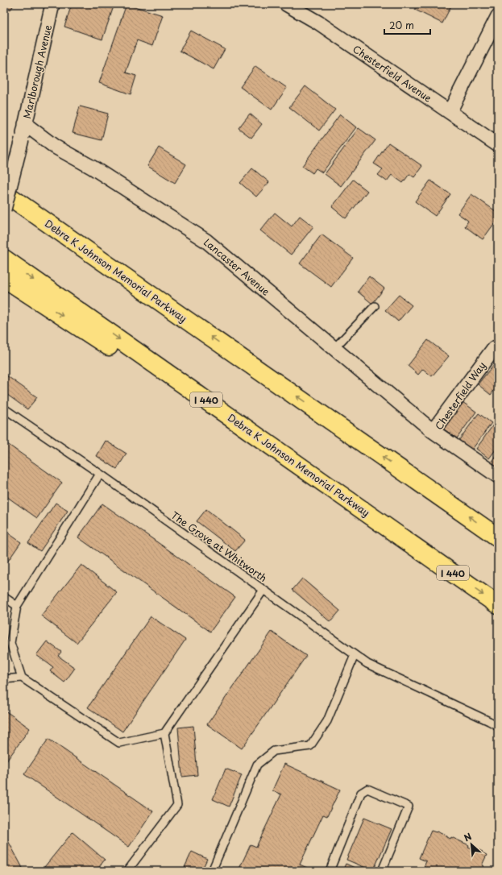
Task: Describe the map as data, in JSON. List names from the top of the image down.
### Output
{
  "streets": {
    "highway": ["Debra K Johnson Memorial Parkway", "I 440"],
    "street": [
      "Marlborough Avenue",
      "Chesterfield Avenue",
      "Lancaster Avenue",
      "Chesterfield Way"
    ],
    "lane": ["The Grove at Whitworth"]
  },
  "crossings": [
    ["Marlborough Avenue", "Lancaster Avenue"],
    ["Lancaster Avenue", "Chesterfield Way"]
  ],
  "scale_bar": "20 m",
  "north": "top left"
}
